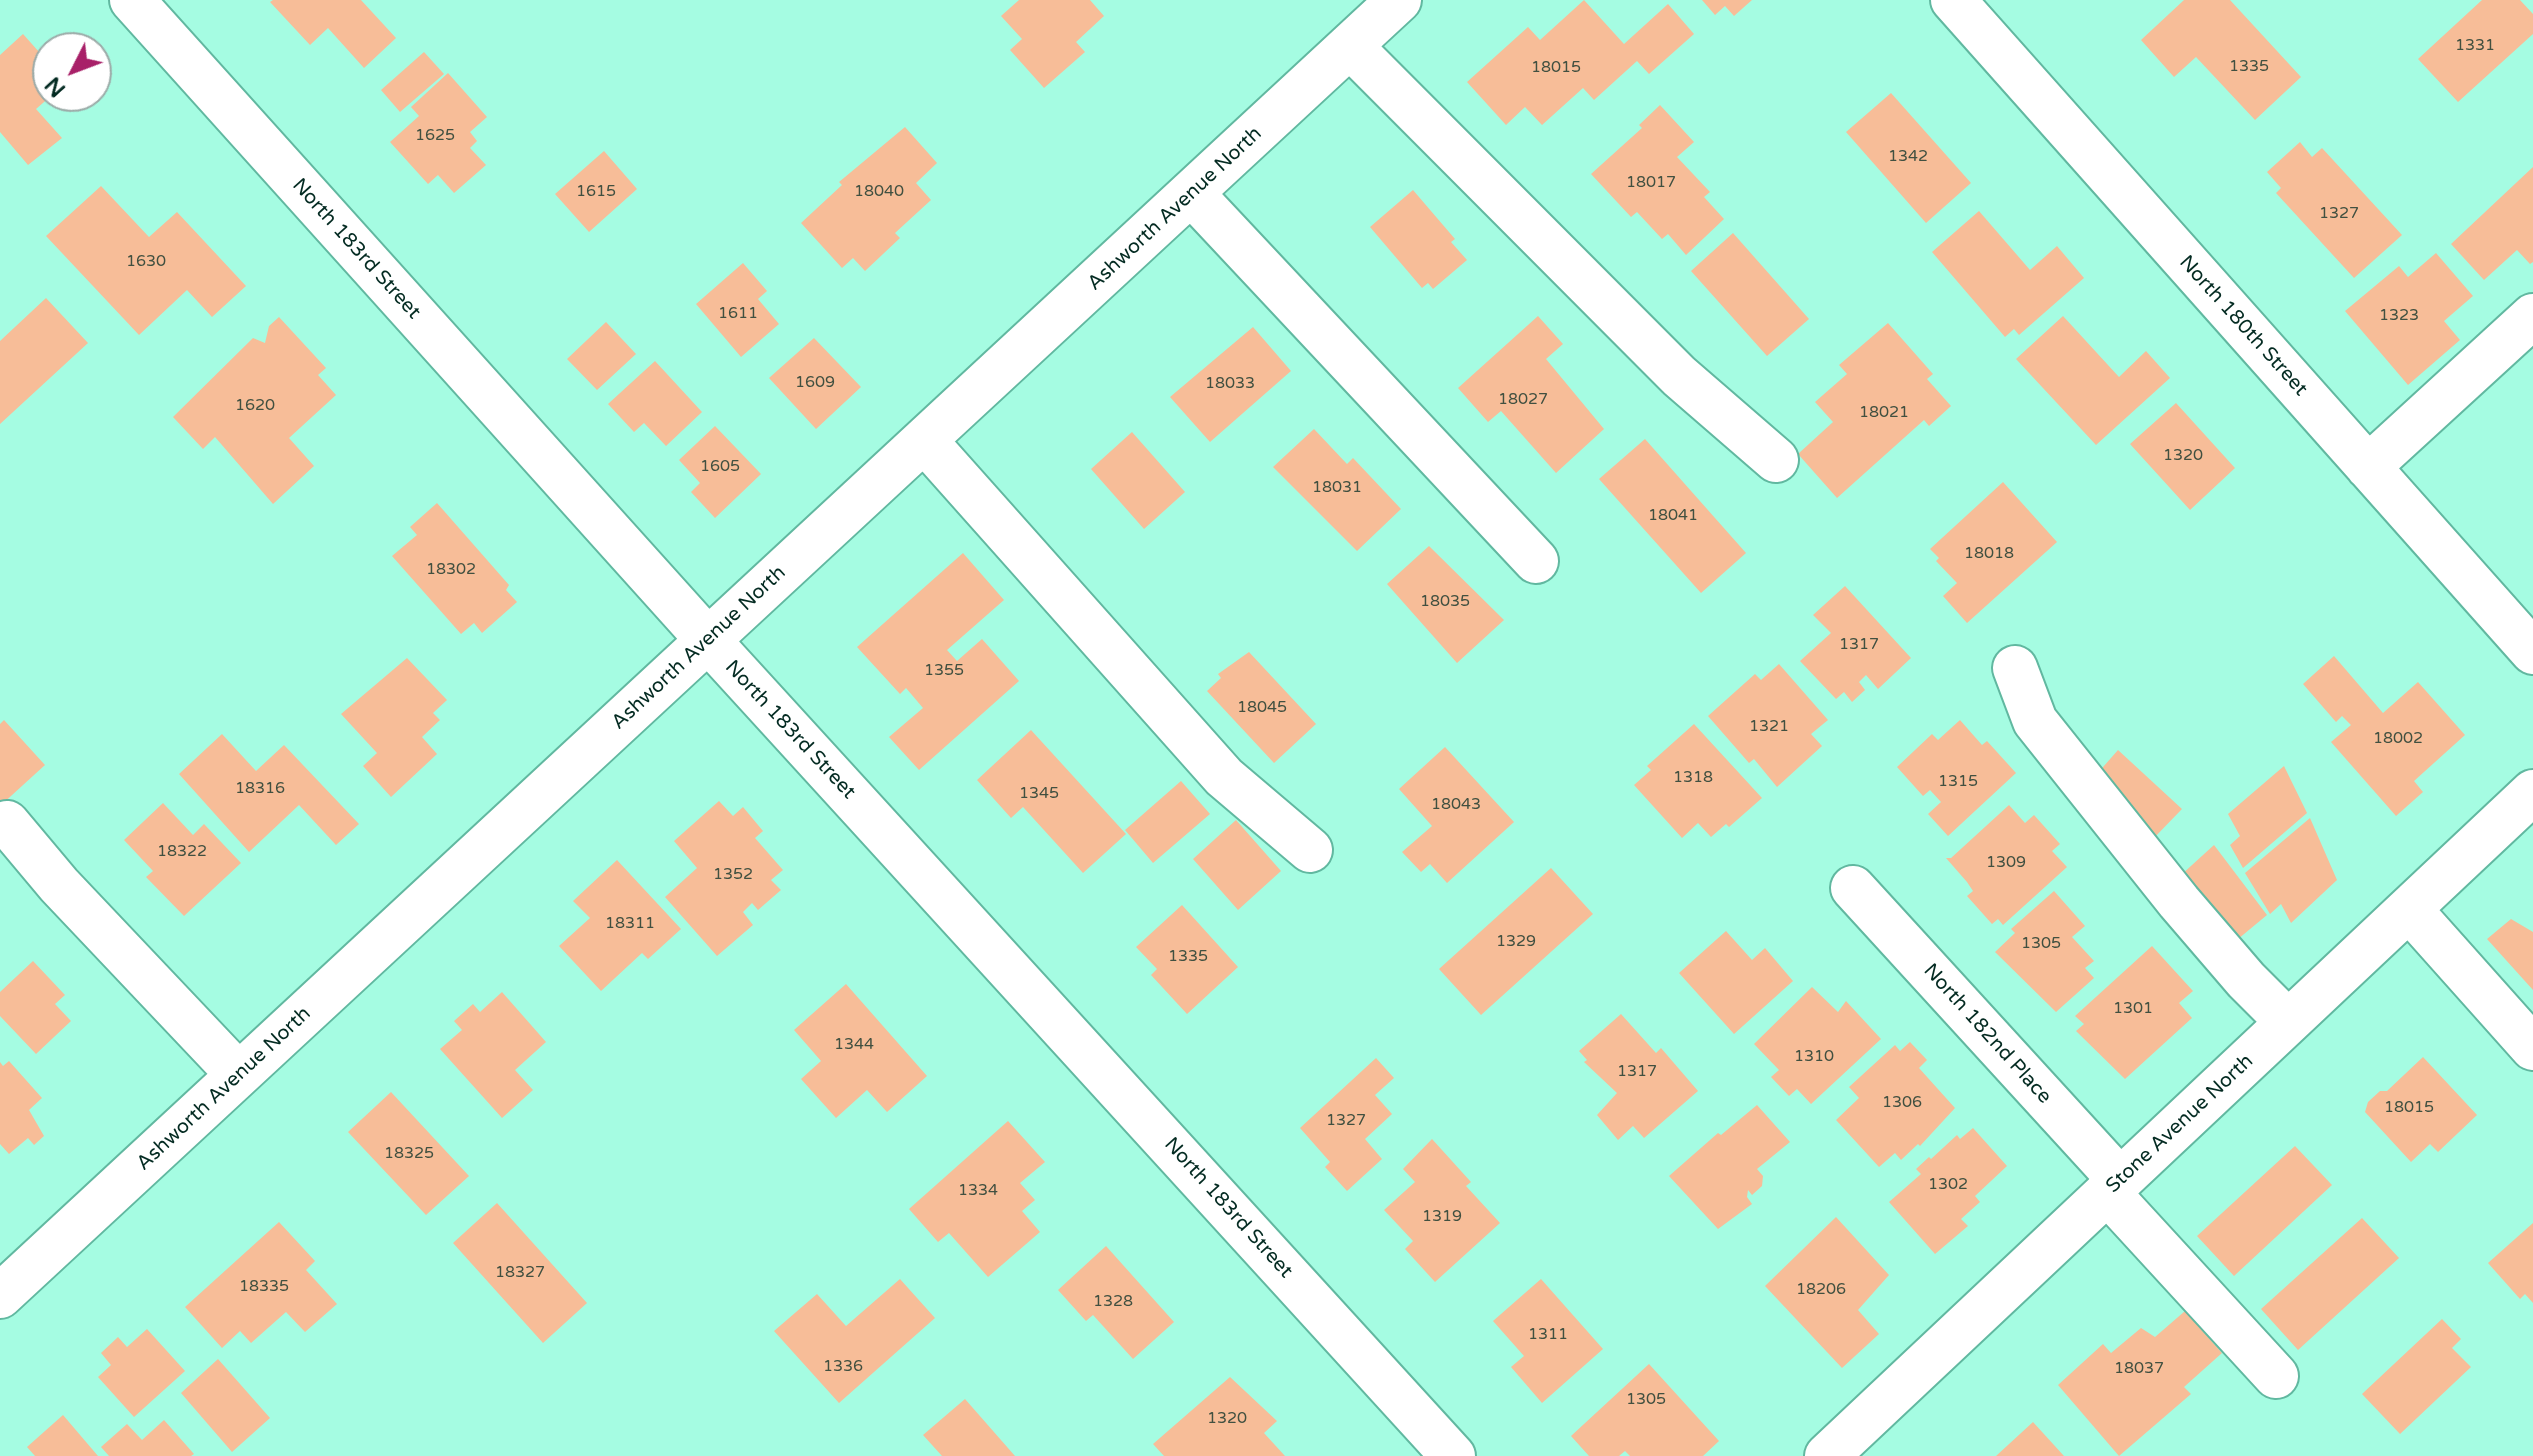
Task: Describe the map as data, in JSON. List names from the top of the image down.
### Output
{
  "streets": {
    "street": [
      "Ashworth Avenue North",
      "North 183rd Street",
      "North 180th Street",
      "North 182nd Place",
      "Stone Avenue North"
    ]
  },
  "crossings": [
    ["Ashworth Avenue North", "North 183rd Street"],
    ["North 182nd Place", "Stone Avenue North"]
  ],
  "house_numbers": [
    "1331",
    "1335",
    "18015",
    "1625",
    "1342",
    "18017",
    "1615",
    "18040",
    "1327",
    "1630",
    "1611",
    "1323",
    "1609",
    "18033",
    "18027",
    "1620",
    "18021",
    "1320",
    "1605",
    "18031",
    "18041",
    "18018",
    "18302",
    "18035",
    "1317",
    "1355",
    "18045",
    "1321",
    "18002",
    "1318",
    "1315",
    "18316",
    "1345",
    "18043",
    "18322",
    "1309",
    "1352",
    "18311",
    "1329",
    "1305",
    "1335",
    "1301",
    "1344",
    "1310",
    "1317",
    "1306",
    "18015",
    "1327",
    "18325",
    "1302",
    "1334",
    "1319",
    "18327",
    "18335",
    "18206",
    "1328",
    "1311",
    "1336",
    "18037",
    "1305",
    "1320"
  ],
  "north": "bottom left"
}
